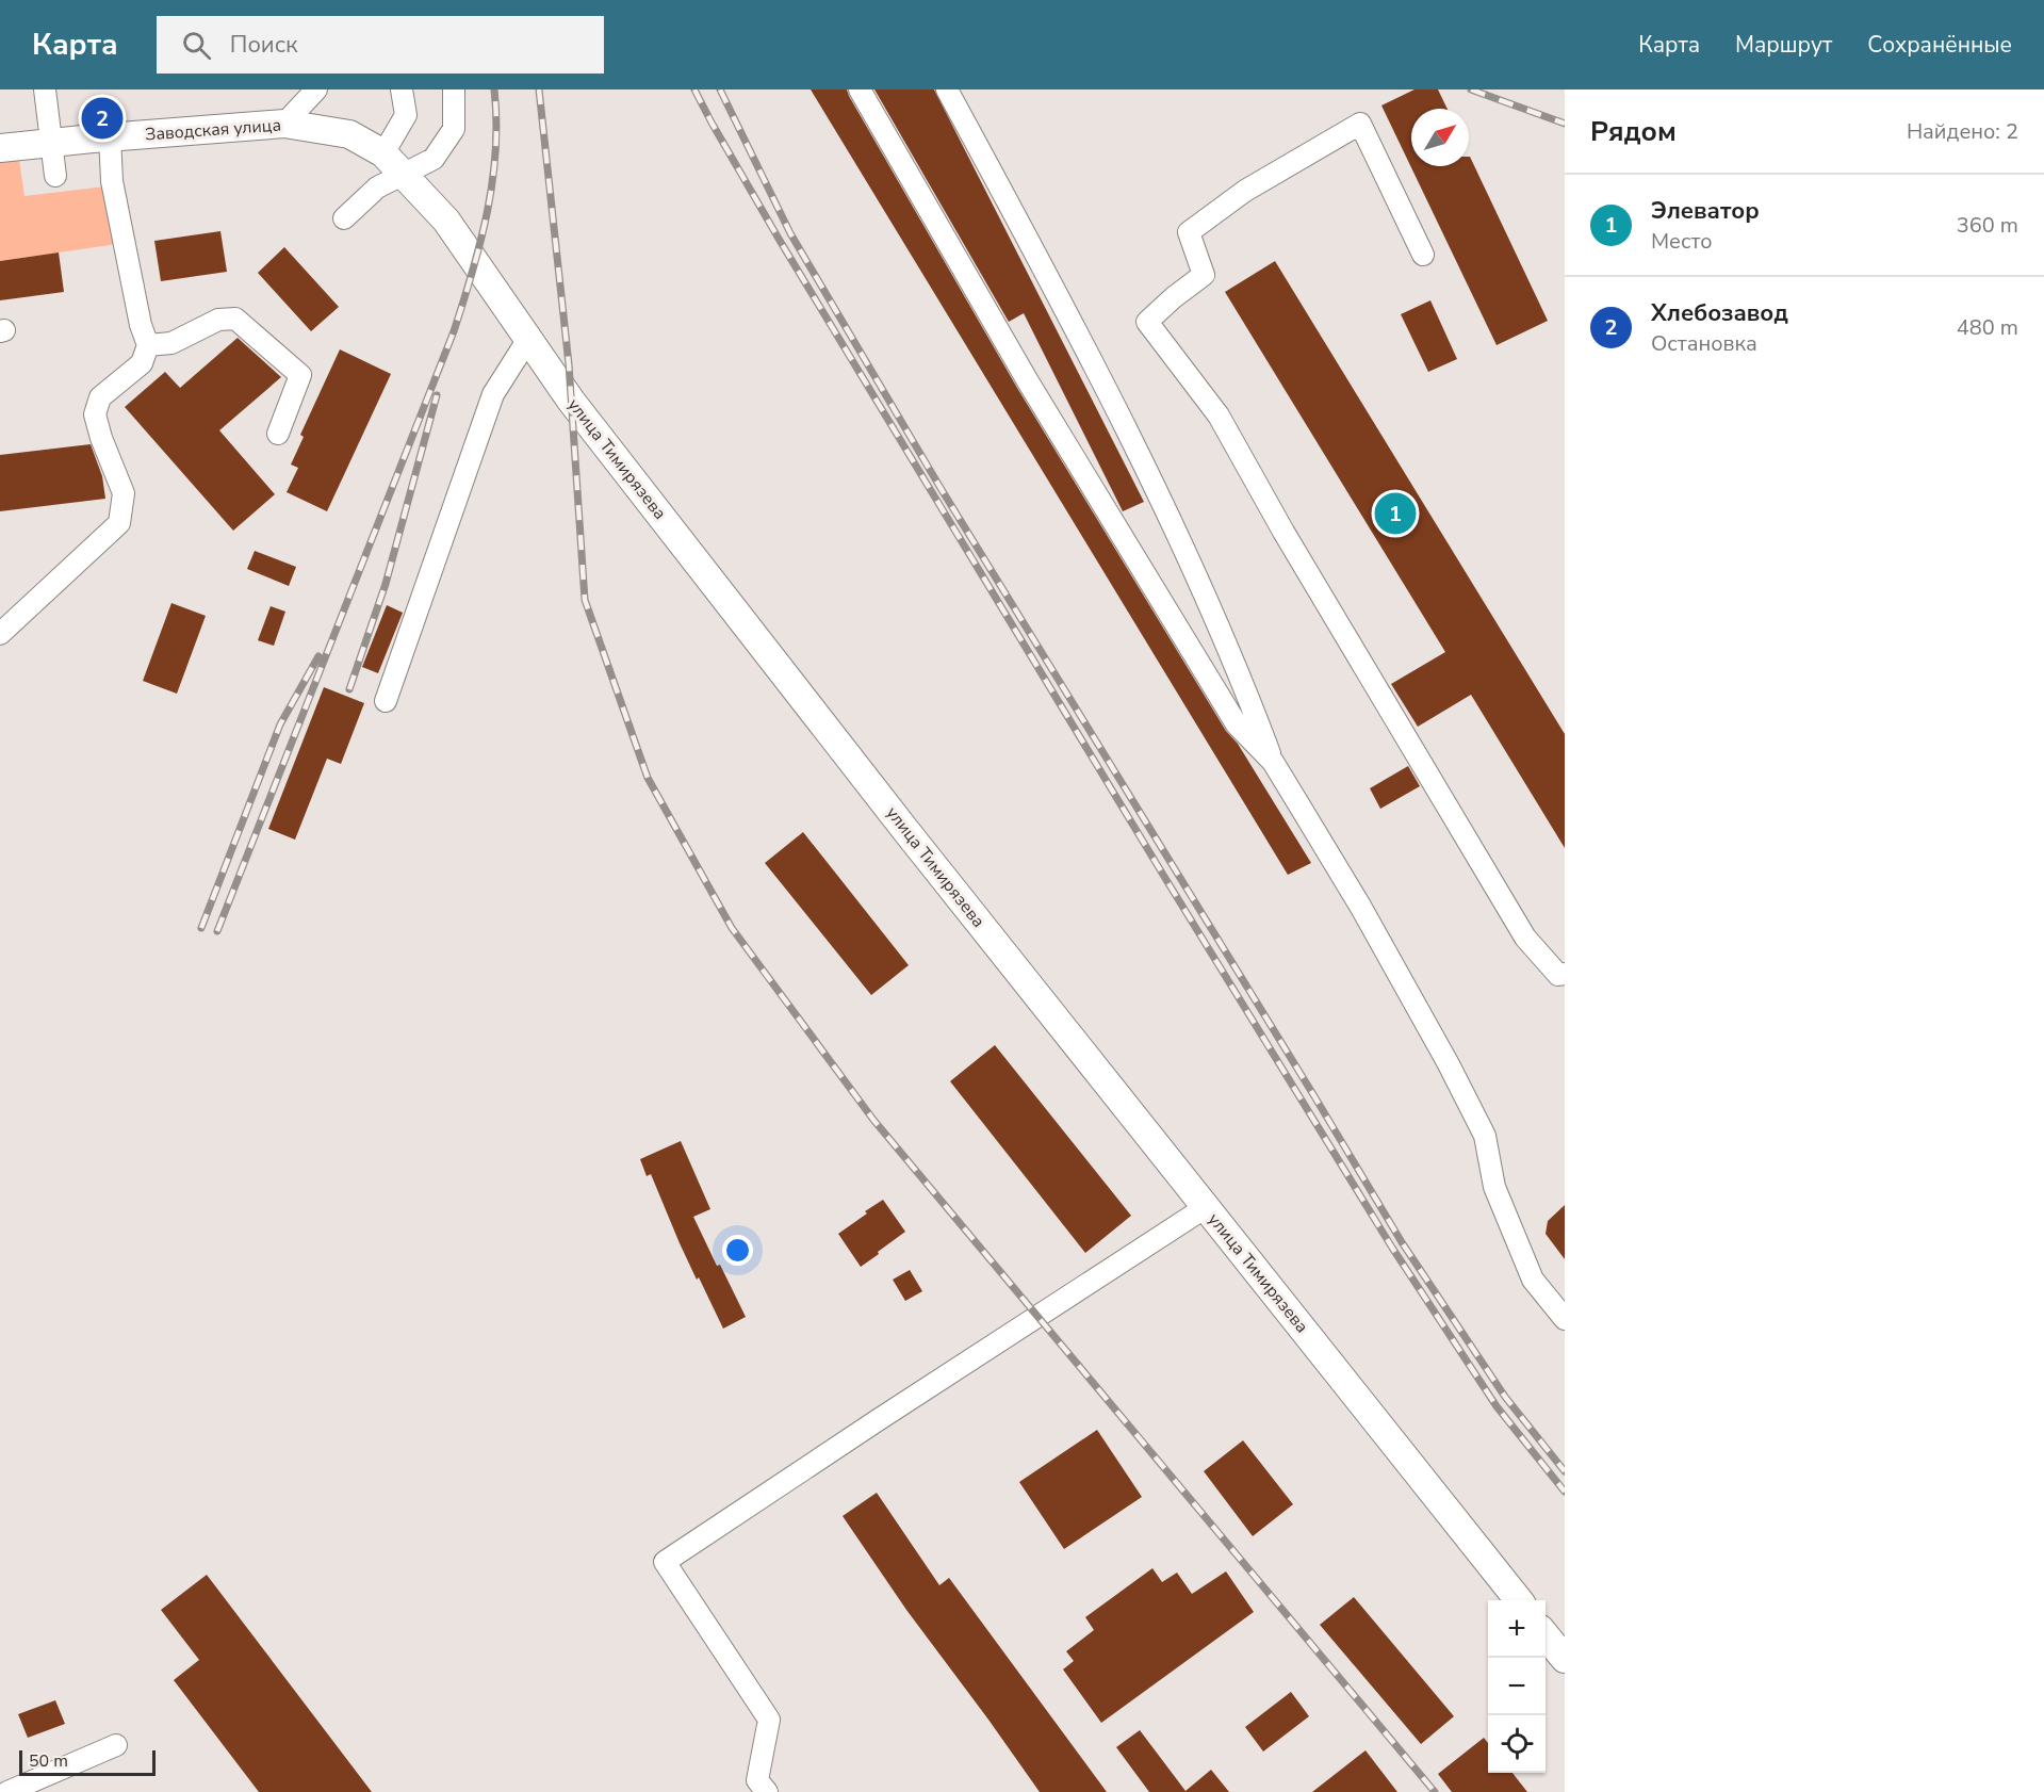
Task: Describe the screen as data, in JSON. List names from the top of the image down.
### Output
{
  "streets": {
    "main road": ["Заводская улица", "улица Тимирязева"]
  },
  "crossings": [
    ["Заводская улица", "улица Тимирязева"]
  ],
  "scale_bar": "50 m",
  "north": "top right",
  "page": {
    "header": "Карта",
    "search": "Поиск",
    "nav": ["Карта", "Маршрут", "Сохранённые"],
    "heading": ["Рядом", "Найдено: 2"],
    "pins": ["2", "1"],
    "list": [
      {
        "mark": "1",
        "name": "Элеватор",
        "note": "Место",
        "value": "360 m"
      },
      {
        "mark": "2",
        "name": "Хлебозавод",
        "note": "Остановка",
        "value": "480 m"
      }
    ],
    "map_buttons": ["+", "−"],
    "scale": "50 m"
  }
}
